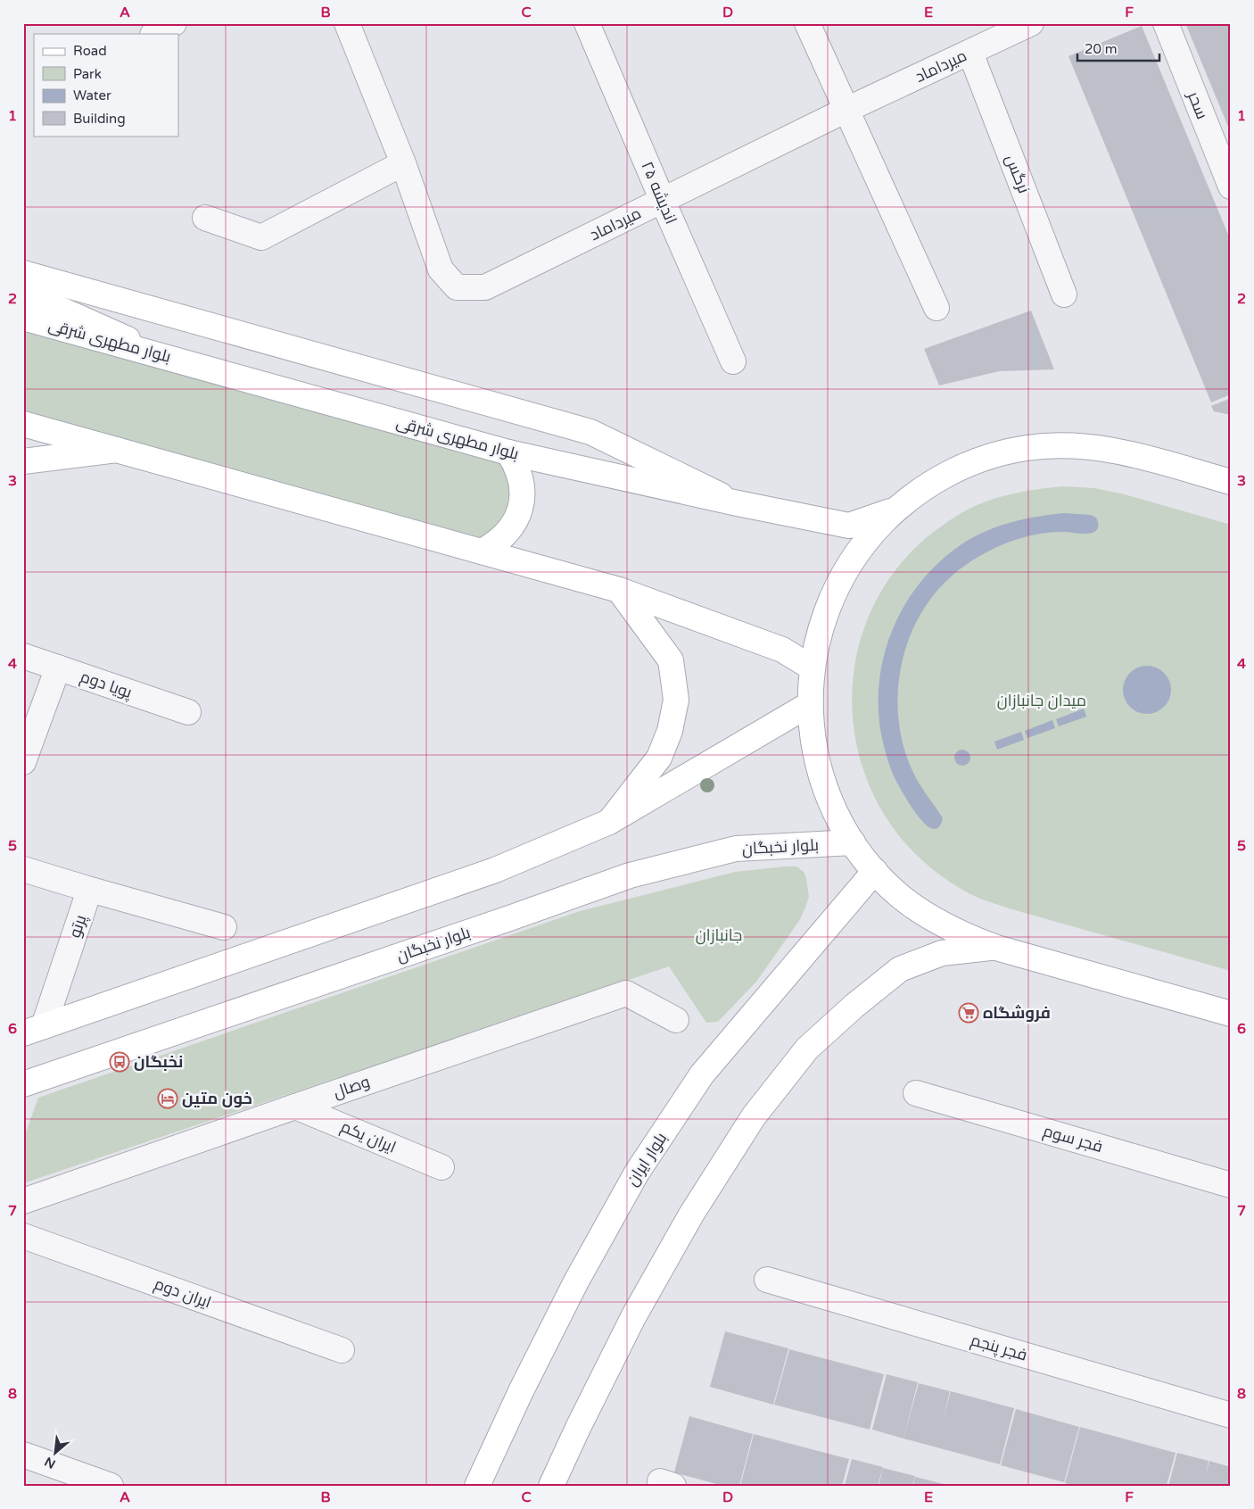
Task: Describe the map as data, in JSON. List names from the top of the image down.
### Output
{
  "streets": {
    "main road": ["بلوار مطهری شرقی", "بلوار نخبگان", "بلوار ایران"],
    "street": [
      "میرداماد",
      "سحر",
      "نرگس",
      "اندیشه ۲۵",
      "پویا دوم",
      "پرتو",
      "وصال",
      "ایران یکم",
      "فجر سوم",
      "ایران دوم",
      "فجر پنجم"
    ]
  },
  "crossings": [
    ["میرداماد", "نرگس"],
    ["میرداماد", "اندیشه ۲۵"],
    ["وصال", "ایران یکم"]
  ],
  "parks": ["میدان جانبازان", "جانبازان"],
  "places": {
    "supermarket": ["فروشگاه"],
    "bus stop": ["نخبگان"],
    "hotel": ["خون متین"]
  },
  "legend": [
    "Road",
    "Park",
    "Water",
    "Building"
  ],
  "scale_bar": "20 m",
  "north": "bottom left",
  "grid": {
    "columns": [
      "A",
      "B",
      "C",
      "D",
      "E",
      "F"
    ],
    "rows": [
      "1",
      "2",
      "3",
      "4",
      "5",
      "6",
      "7",
      "8"
    ]
  }
}
